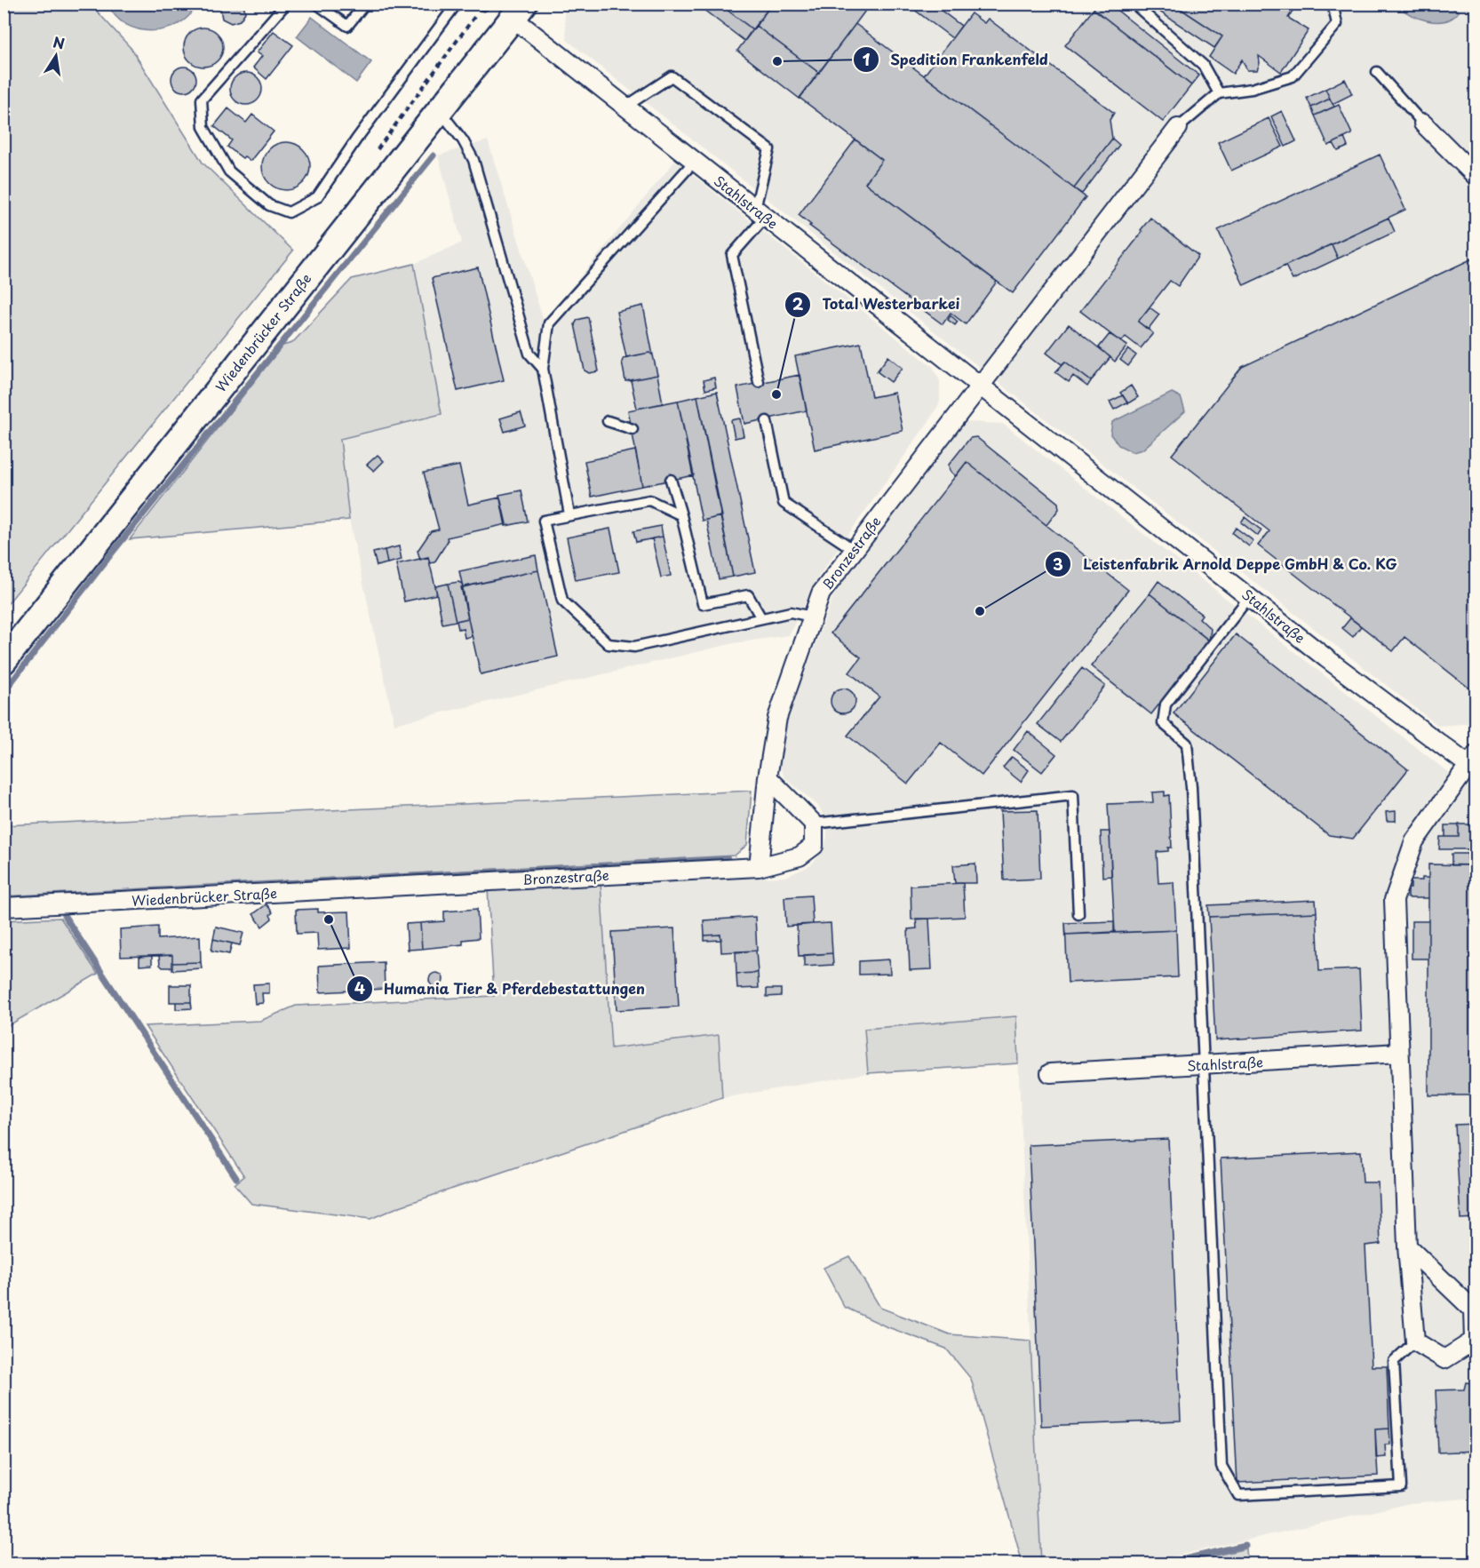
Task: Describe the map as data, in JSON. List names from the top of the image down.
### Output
{
  "streets": {
    "main road": ["Wiedenbrücker Straße"],
    "street": ["Stahlstraße", "Bronzestraße"]
  },
  "crossings": [
    ["Stahlstraße", "Wiedenbrücker Straße"],
    ["Stahlstraße", "Bronzestraße"],
    ["Wiedenbrücker Straße", "Bronzestraße"]
  ],
  "places": [
    "Spedition Frankenfeld",
    "Total Westerbarkei",
    "Leistenfabrik Arnold Deppe GmbH & Co. KG",
    "Humania Tier & Pferdebestattungen"
  ],
  "north": "top"
}
